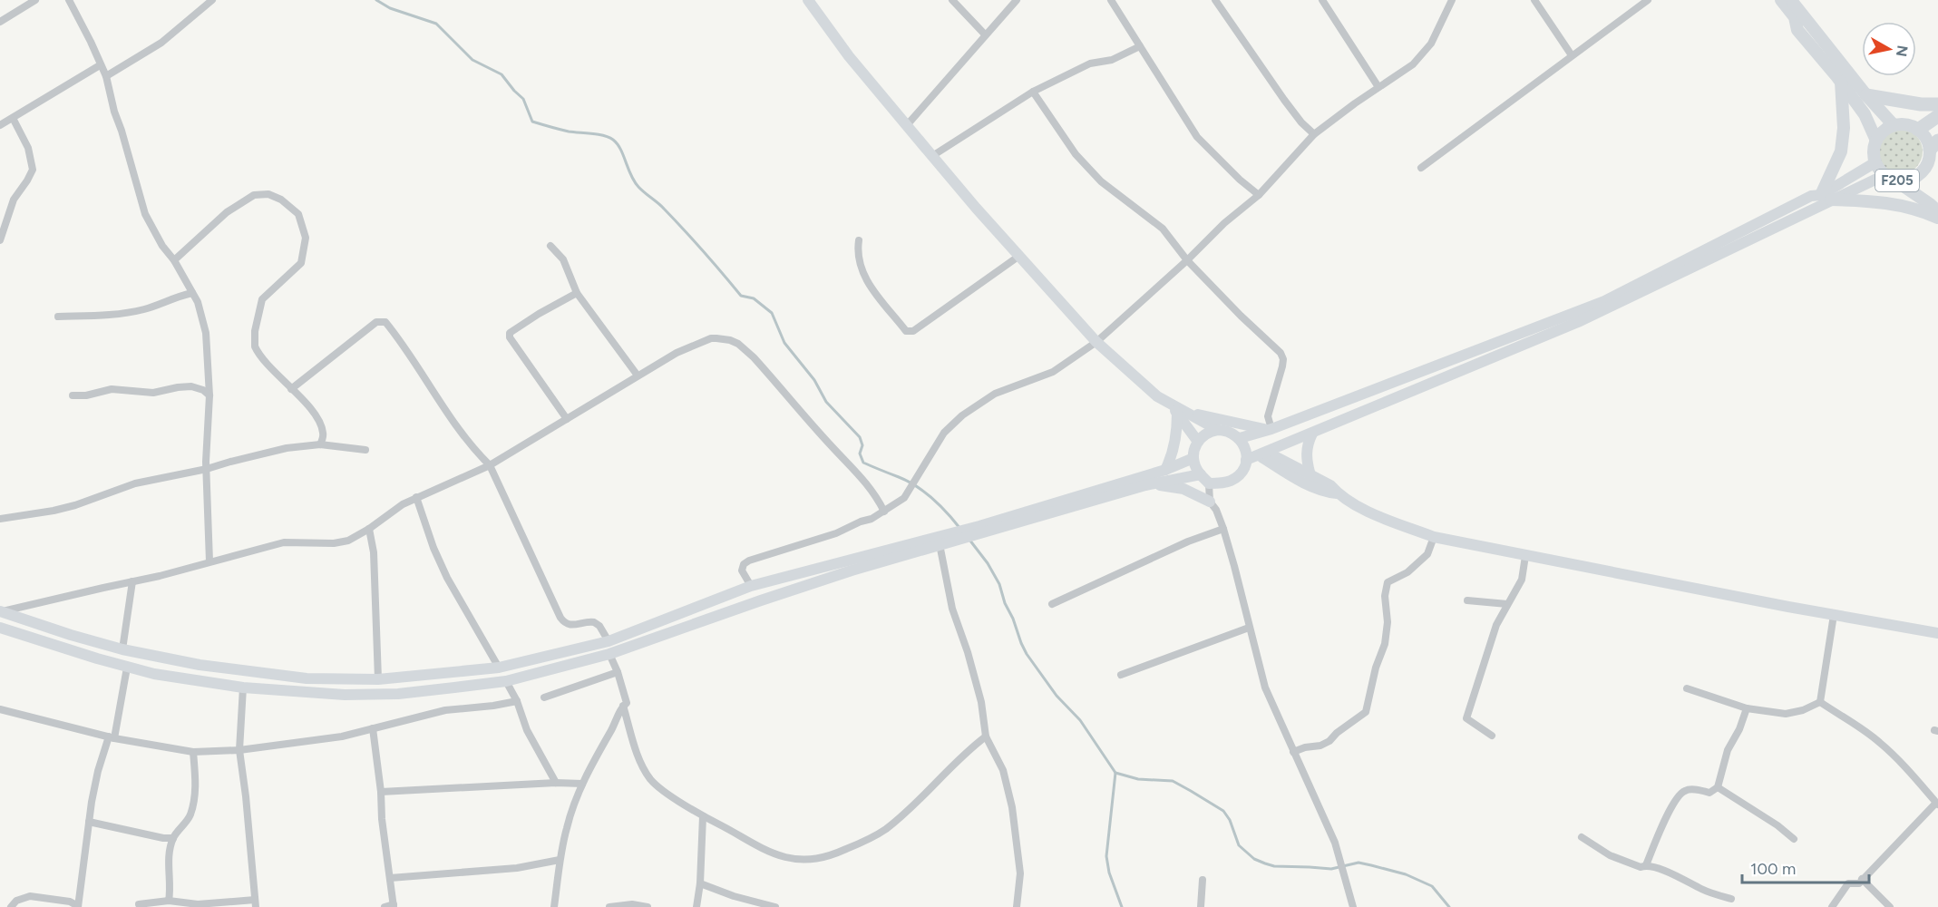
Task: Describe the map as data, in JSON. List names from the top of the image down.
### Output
{
  "streets": {
    "main road": ["F205"]
  },
  "scale_bar": "100 m",
  "north": "right"
}
